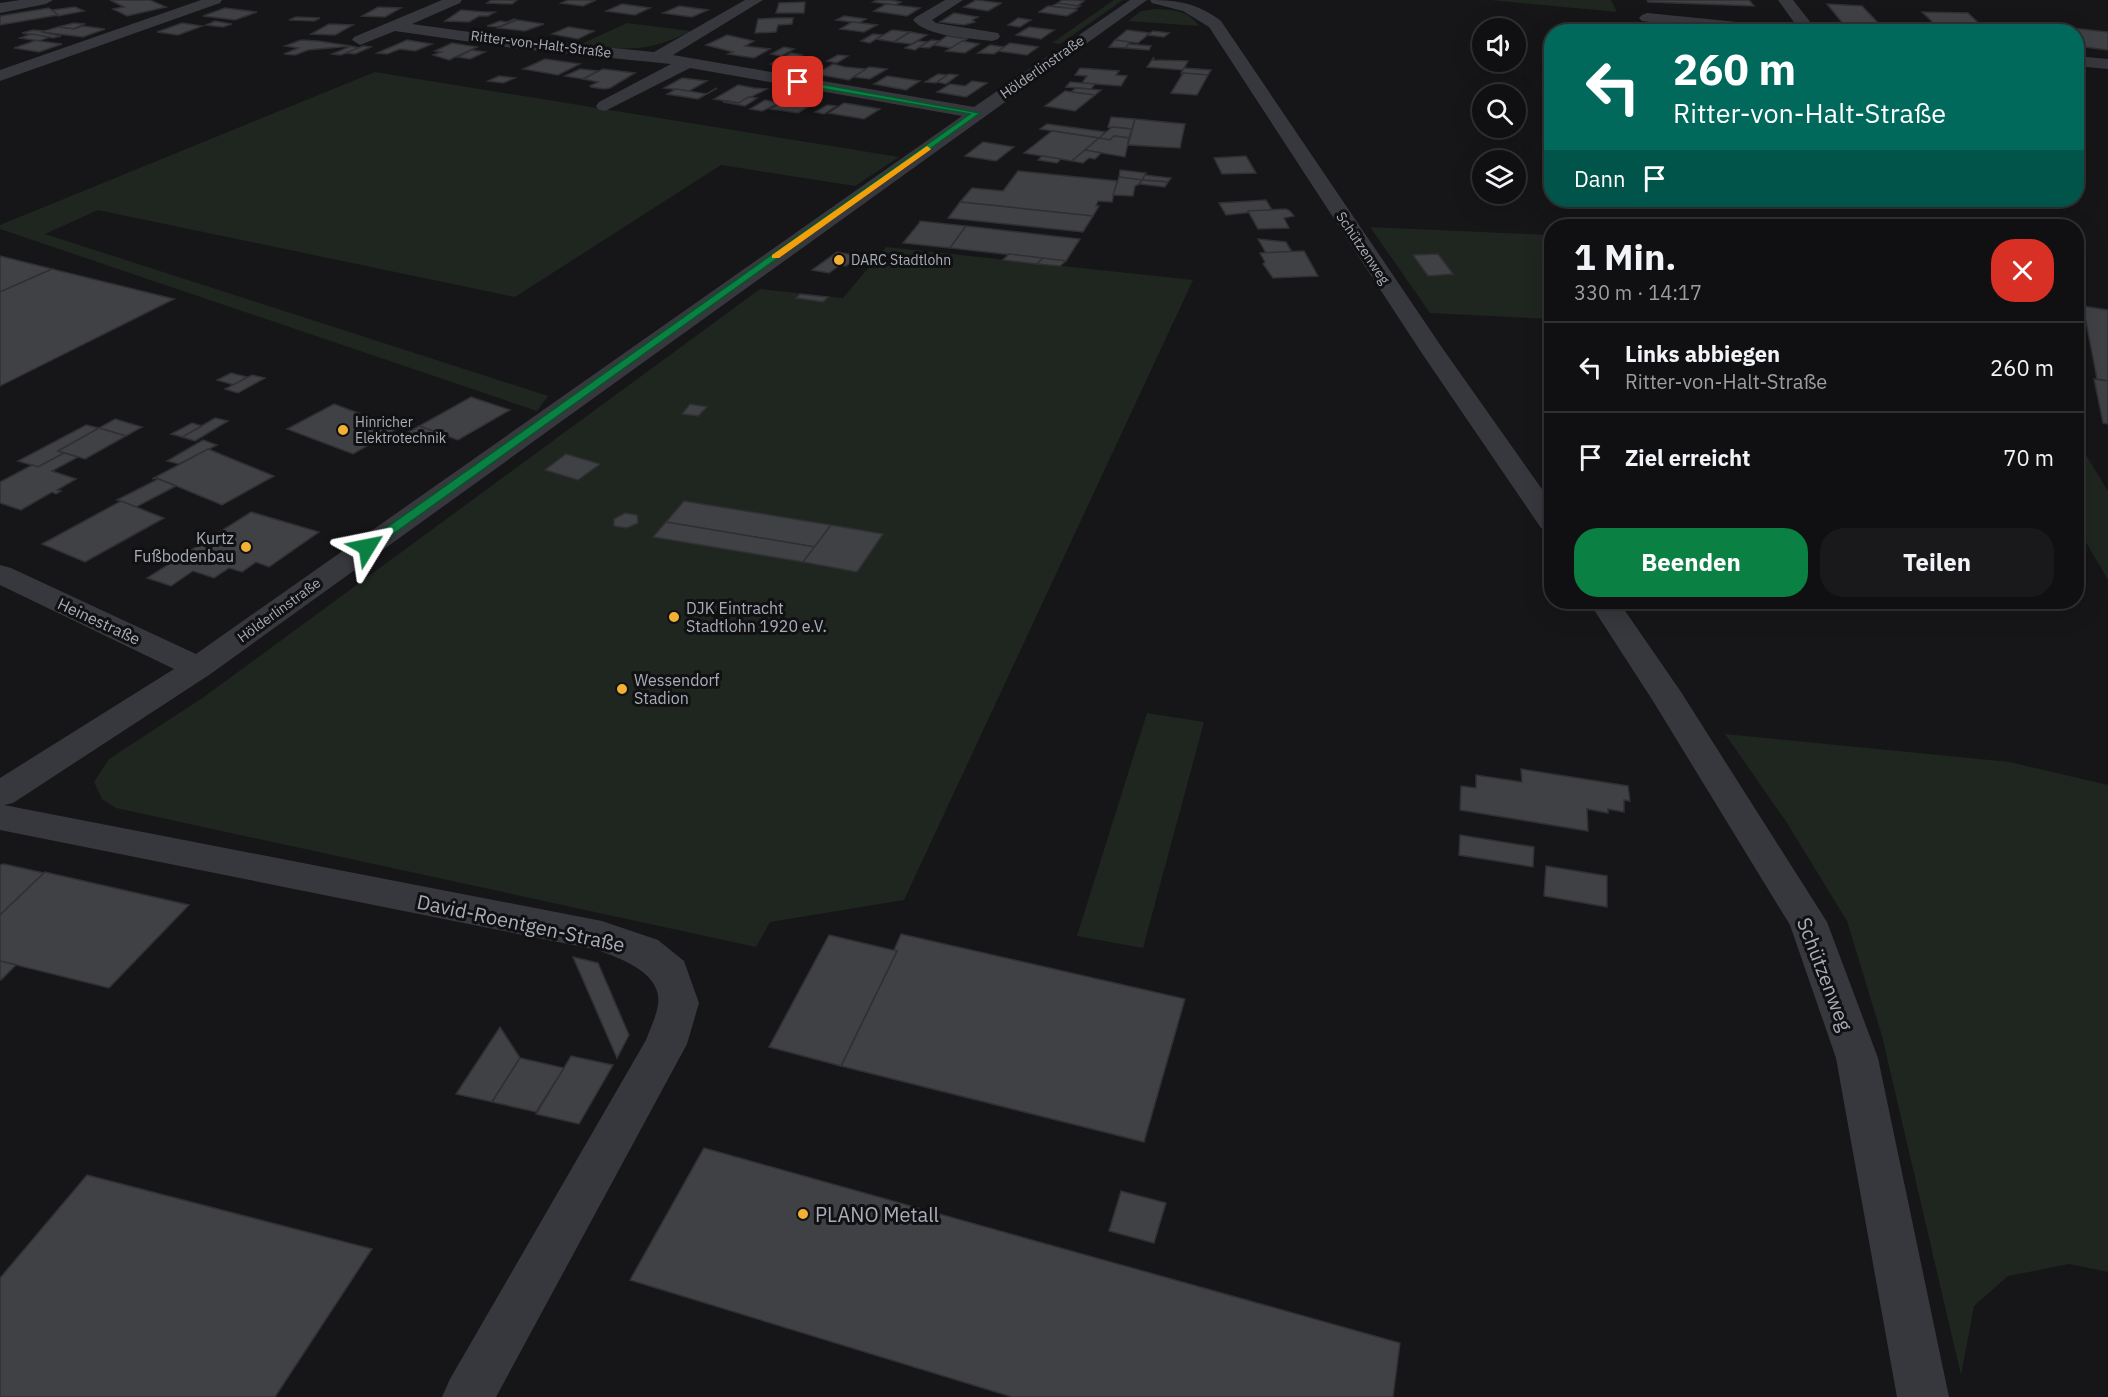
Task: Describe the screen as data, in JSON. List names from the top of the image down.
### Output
{
  "streets": {
    "street": [
      "Ritter-von-Halt-Straße",
      "Hölderlinstraße",
      "Schützenweg",
      "Heinestraße",
      "David-Roentgen-Straße"
    ]
  },
  "crossings": [
    ["Ritter-von-Halt-Straße", "Hölderlinstraße"],
    ["Hölderlinstraße", "Heinestraße"]
  ],
  "places": [
    "DARC Stadtlohn",
    "Hinricher Elektrotechnik",
    "Kurtz Fußbodenbau",
    "DJK Eintracht Stadtlohn 1920 e.V.",
    "Wessendorf Stadion",
    "PLANO Metall"
  ],
  "page": {
    "turn": ["260 m", "Ritter-von-Halt-Straße"],
    "then": "Dann",
    "heading": ["1 Min.", "330 m · 14:17"],
    "list": [
      {
        "name": "Links abbiegen",
        "note": "Ritter-von-Halt-Straße",
        "value": "260 m"
      },
      {
        "name": "Ziel erreicht",
        "value": "70 m"
      }
    ],
    "buttons": ["Beenden", "Teilen"]
  }
}
